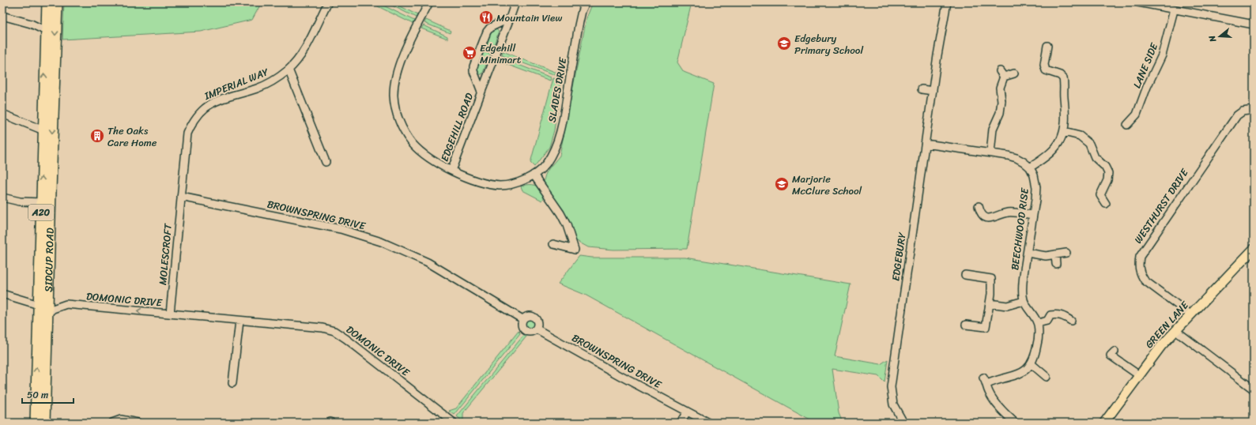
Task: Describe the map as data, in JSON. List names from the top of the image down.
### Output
{
  "streets": {
    "highway": ["A20", "SIDCUP ROAD"],
    "main road": ["GREEN LANE"],
    "street": [
      "LANE SIDE",
      "IMPERIAL WAY",
      "SLADES DRIVE",
      "EDGEHILL ROAD",
      "WESTHURST DRIVE",
      "BROWNSPRING DRIVE",
      "BEECHWOOD RISE",
      "MOLESCROFT",
      "EDGEBURY",
      "DOMONIC DRIVE"
    ]
  },
  "crossings": [
    ["IMPERIAL WAY", "BROWNSPRING DRIVE"],
    ["IMPERIAL WAY", "MOLESCROFT"],
    ["SLADES DRIVE", "EDGEHILL ROAD"],
    ["WESTHURST DRIVE", "GREEN LANE"],
    ["BROWNSPRING DRIVE", "MOLESCROFT"],
    ["MOLESCROFT", "DOMONIC DRIVE"],
    ["SIDCUP ROAD", "DOMONIC DRIVE"]
  ],
  "places": {
    "restaurant": ["Mountain View"],
    "school or university": ["Edgebury Primary School", "Marjorie McClure School"],
    "supermarket": ["Edgehill Minimart"],
    "building": ["The Oaks Care Home"]
  },
  "scale_bar": "50 m",
  "north": "left"
}
